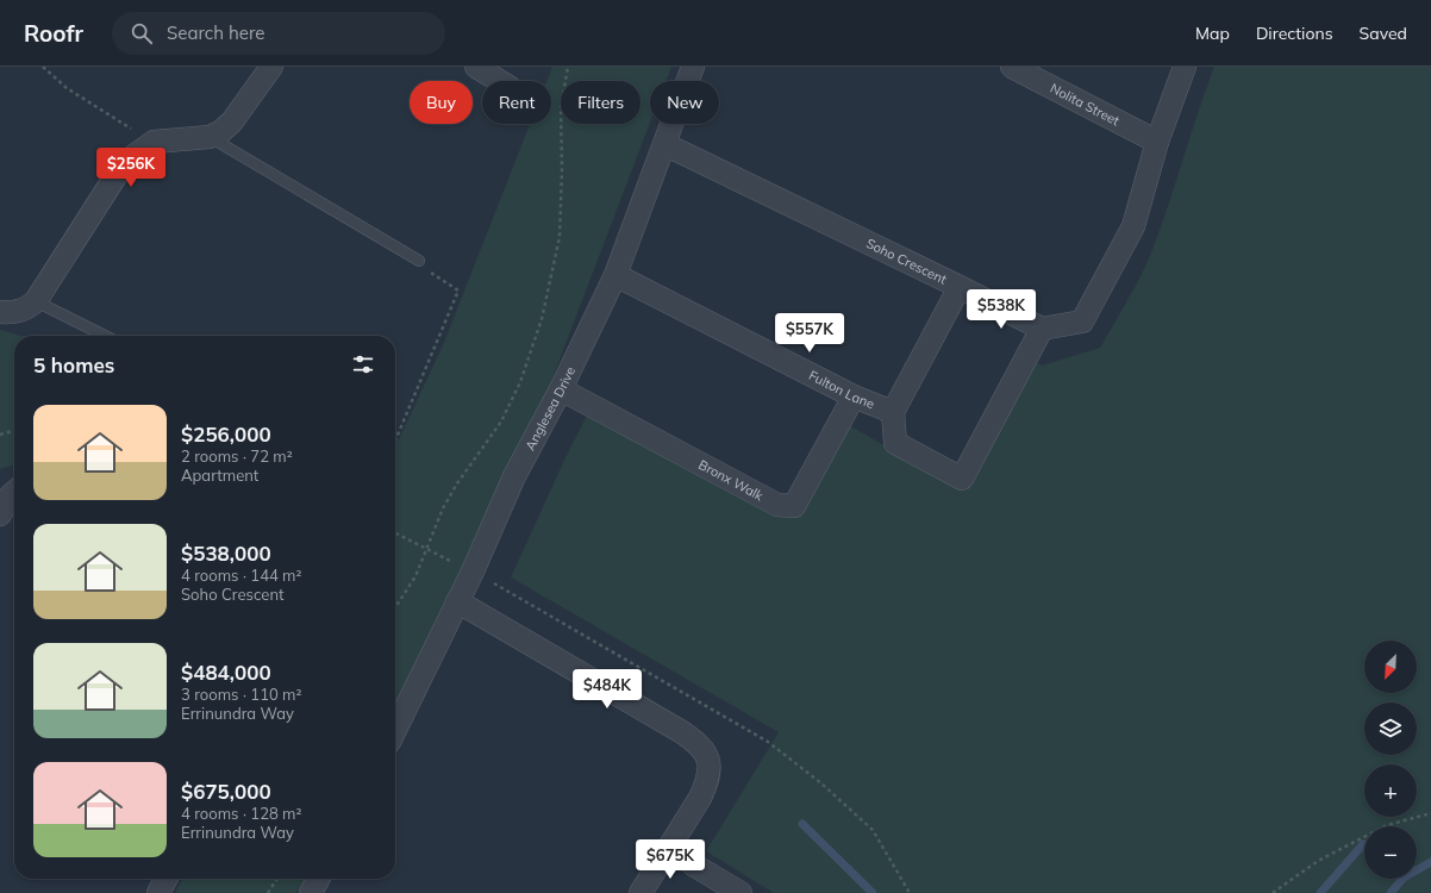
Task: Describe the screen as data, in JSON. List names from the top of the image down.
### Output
{
  "streets": {
    "street": [
      "Nolita Street",
      "Soho Crescent",
      "Fulton Lane",
      "Anglesea Drive",
      "Bronx Walk"
    ]
  },
  "crossings": [
    ["Soho Crescent", "Fulton Lane"],
    ["Soho Crescent", "Anglesea Drive"],
    ["Fulton Lane", "Anglesea Drive"],
    ["Fulton Lane", "Bronx Walk"],
    ["Anglesea Drive", "Bronx Walk"]
  ],
  "north": "bottom left",
  "page": {
    "header": "Roofr",
    "search": "Search here",
    "nav": ["Map", "Directions", "Saved"],
    "chip": [
      "Buy",
      "Rent",
      "Filters",
      "New"
    ],
    "price": [
      "$256K",
      "$538K",
      "$557K",
      "$484K",
      "$675K"
    ],
    "heading": "5 homes",
    "list": [
      {
        "name": "$256,000",
        "note": "2 rooms · 72 m² · Apartment"
      },
      {
        "name": "$538,000",
        "note": "4 rooms · 144 m² · Soho Crescent"
      },
      {
        "name": "$484,000",
        "note": "3 rooms · 110 m² · Errinundra Way"
      },
      {
        "name": "$675,000",
        "note": "4 rooms · 128 m² · Errinundra Way"
      }
    ],
    "map_buttons": ["+", "−"]
  }
}
